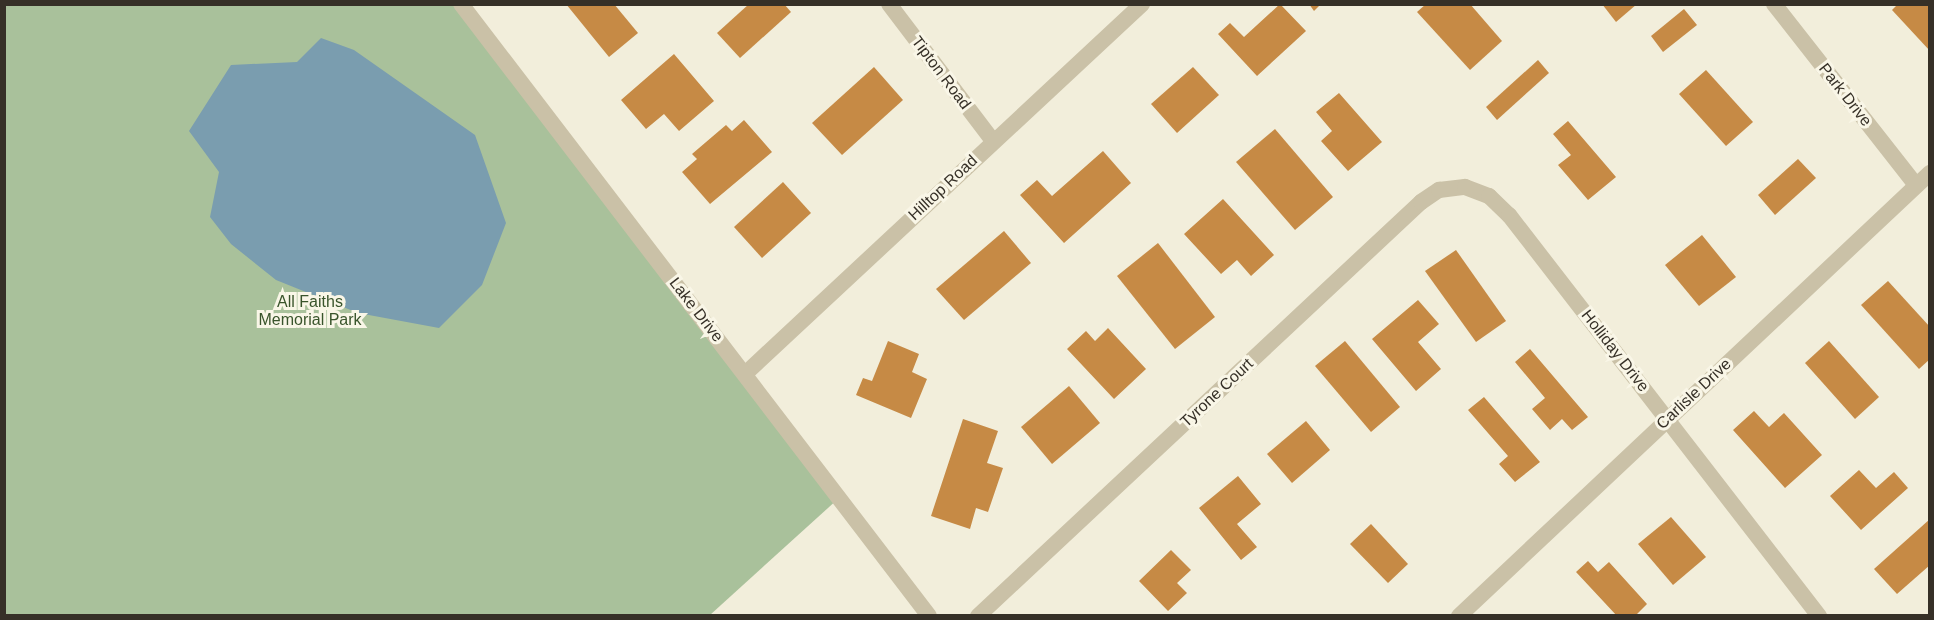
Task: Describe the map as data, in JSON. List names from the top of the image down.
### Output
{
  "streets": {
    "street": [
      "Tipton Road",
      "Park Drive",
      "Hilltop Road",
      "Lake Drive",
      "Holliday Drive",
      "Tyrone Court",
      "Carlisle Drive"
    ]
  },
  "crossings": [
    ["Tipton Road", "Hilltop Road"],
    ["Park Drive", "Carlisle Drive"],
    ["Hilltop Road", "Lake Drive"],
    ["Holliday Drive", "Tyrone Court"],
    ["Holliday Drive", "Carlisle Drive"]
  ],
  "parks": ["All Faiths Memorial Park"]
}
